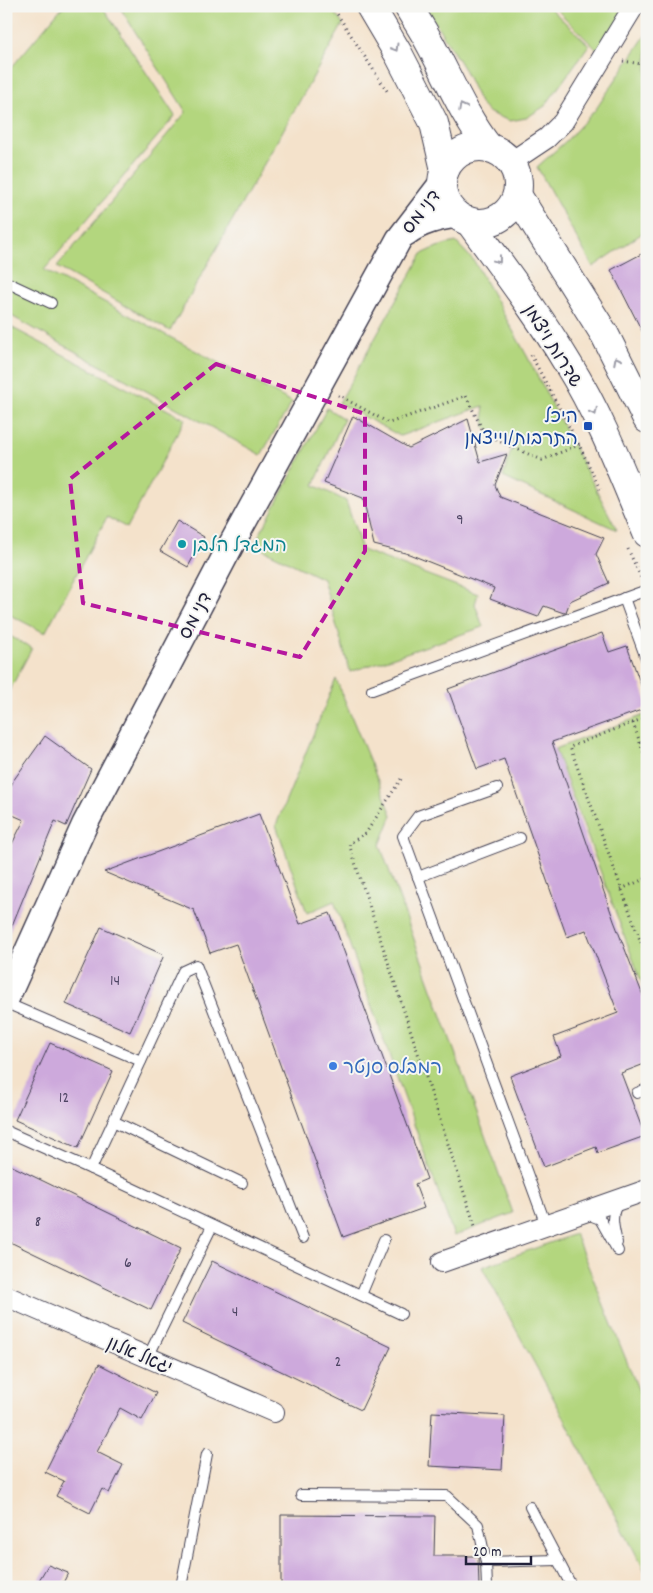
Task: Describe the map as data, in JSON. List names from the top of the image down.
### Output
{
  "streets": {
    "main road": ["שדרות ויצמן"],
    "street": ["דני מס", "יגאל אלון"]
  },
  "crossings": [
    ["דני מס", "שדרות ויצמן"]
  ],
  "places": {
    "transit": ["היכל התרבות/וייצמן"],
    "other": ["המגדל הלבן", "רמבלס סנטר"]
  },
  "house_numbers": [
    "9",
    "14",
    "12",
    "8",
    "6",
    "4",
    "2"
  ],
  "scale_bar": "20 m"
}
